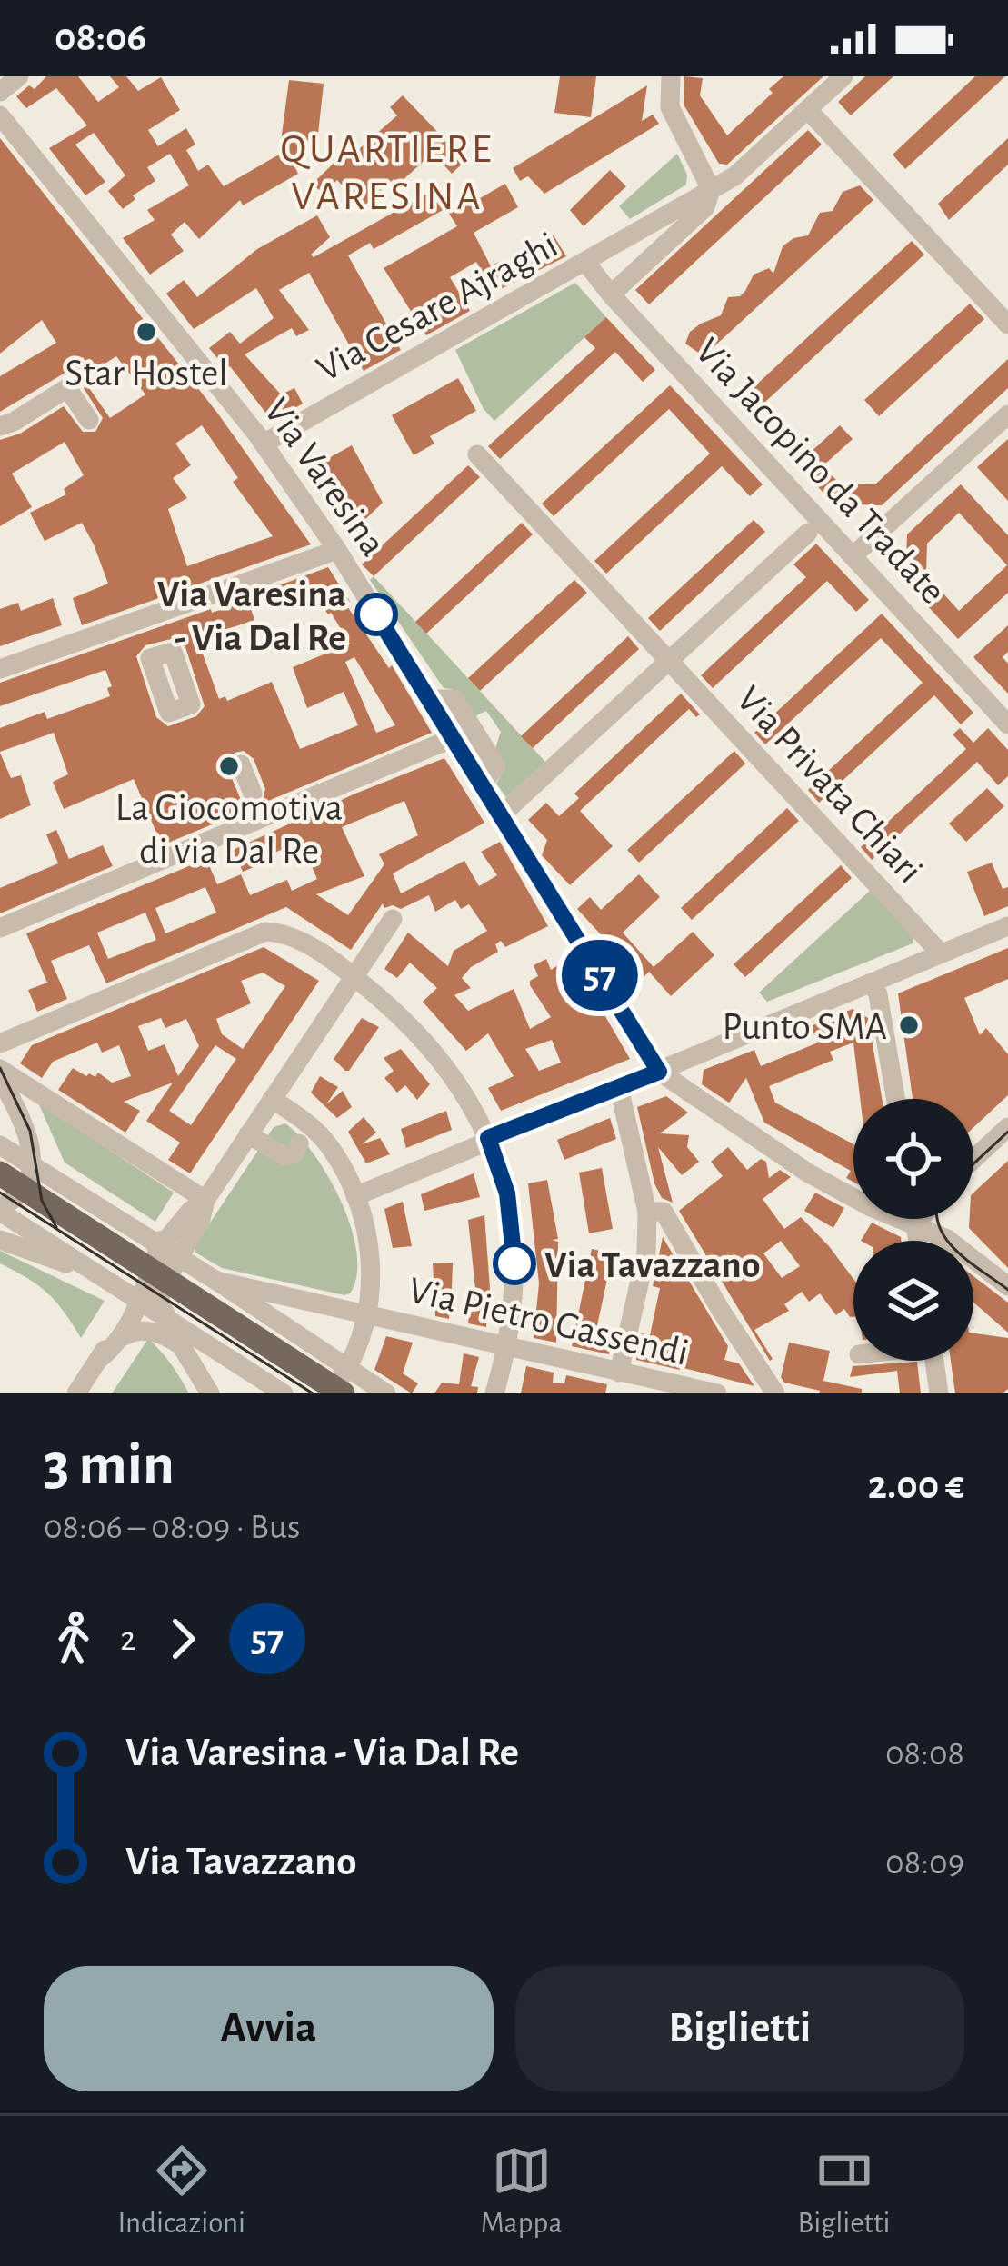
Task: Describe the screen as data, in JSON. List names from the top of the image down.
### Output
{
  "streets": {
    "street": [
      "Via Cesare Ajraghi",
      "Via Jacopino da Tradate",
      "Via Varesina",
      "Via Privata Chiari",
      "Via Pietro Gassendi"
    ]
  },
  "crossings": [
    ["Via Cesare Ajraghi", "Via Jacopino da Tradate"],
    ["Via Cesare Ajraghi", "Via Varesina"]
  ],
  "districts": ["QUARTIERE VARESINA"],
  "places": [
    "Star Hostel",
    "Via Varesina - Via Dal Re",
    "La Giocomotiva di via Dal Re",
    "Punto SMA",
    "Via Tavazzano"
  ],
  "lines": ["bus line 57"],
  "page": {
    "status": "08:06",
    "on_map": "57",
    "heading": ["3 min", "08:06 – 08:09 · Bus", "2.00 €"],
    "legs": ["2", "57"],
    "list": [
      {
        "name": "Via Varesina - Via Dal Re",
        "value": "08:08"
      },
      {
        "name": "Via Tavazzano",
        "value": "08:09"
      }
    ],
    "buttons": ["Avvia", "Biglietti"],
    "tabs": ["Indicazioni", "Mappa", "Biglietti"]
  }
}
